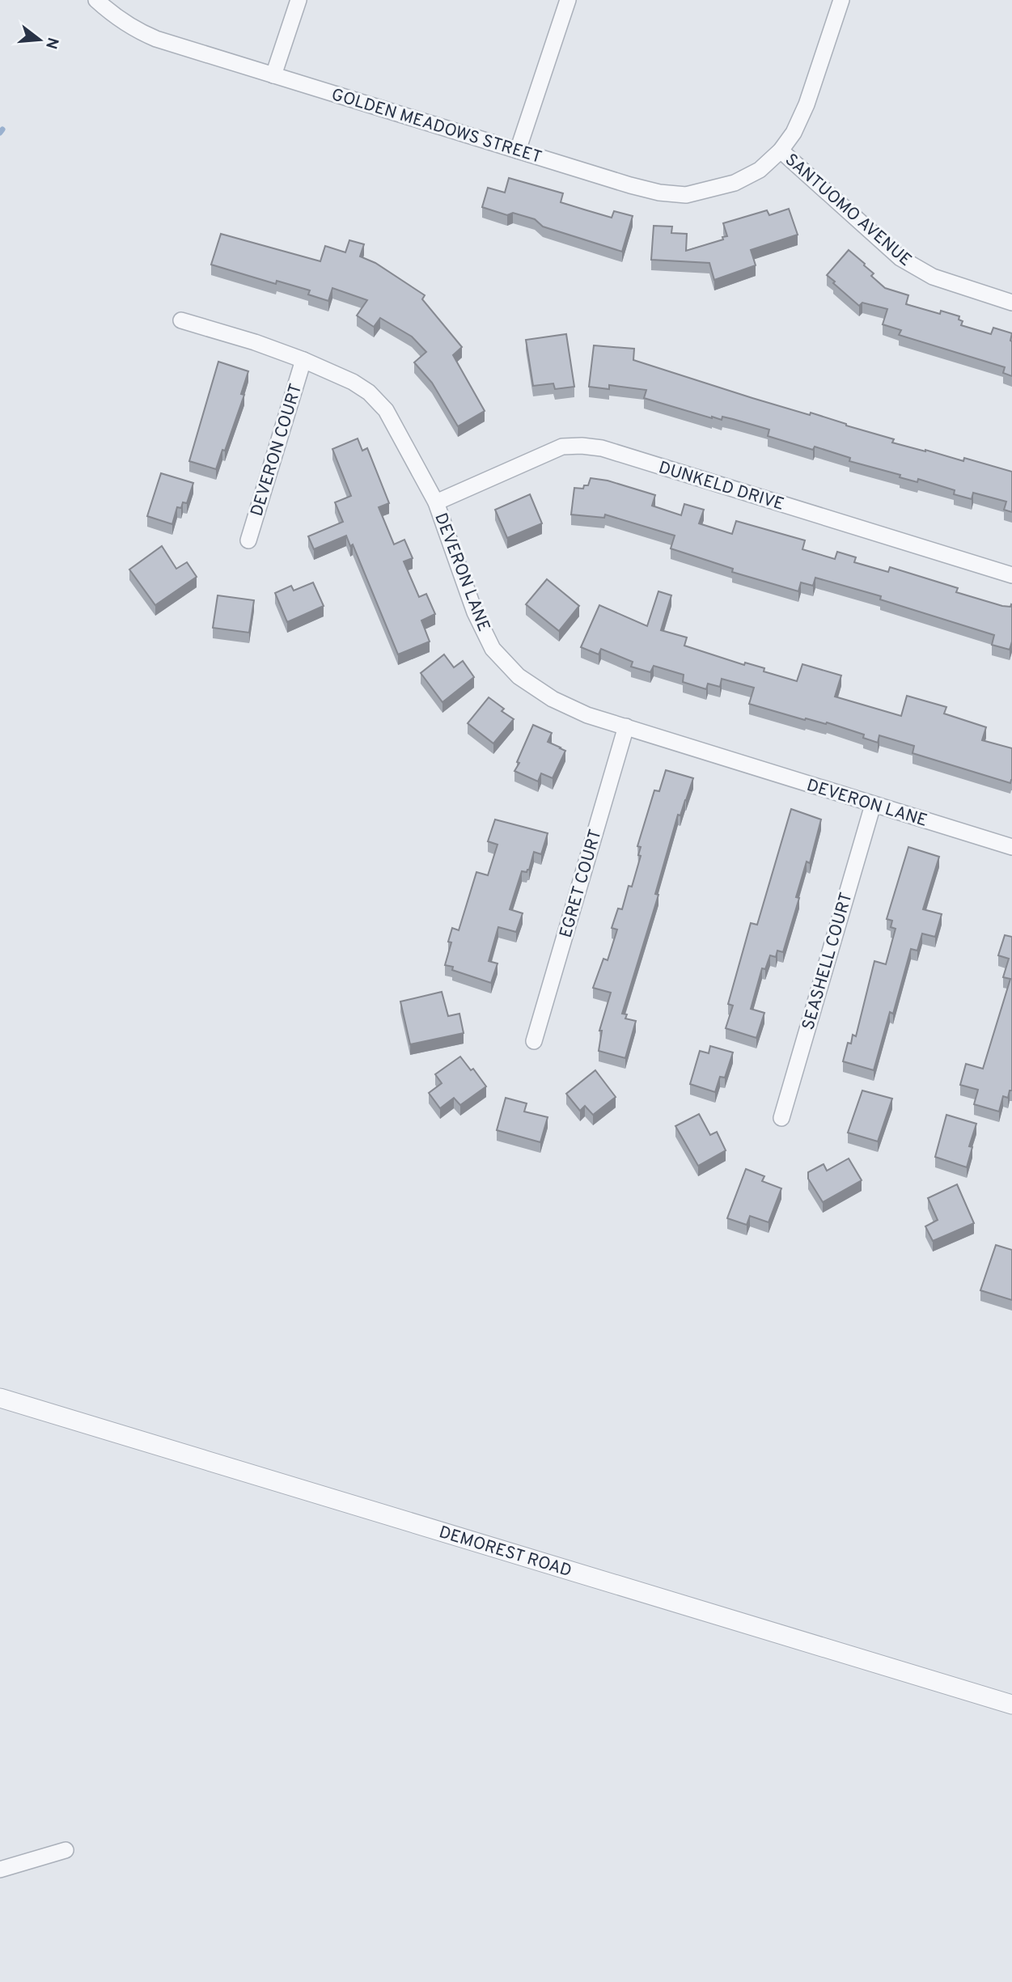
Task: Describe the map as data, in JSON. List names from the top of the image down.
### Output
{
  "streets": {
    "street": [
      "GOLDEN MEADOWS STREET",
      "SANTUOMO AVENUE",
      "DEVERON COURT",
      "DUNKELD DRIVE",
      "DEVERON LANE",
      "EGRET COURT",
      "SEASHELL COURT",
      "DEMOREST ROAD"
    ]
  },
  "crossings": [
    ["GOLDEN MEADOWS STREET", "SANTUOMO AVENUE"],
    ["DEVERON COURT", "DEVERON LANE"],
    ["DUNKELD DRIVE", "DEVERON LANE"],
    ["DEVERON LANE", "EGRET COURT"],
    ["DEVERON LANE", "SEASHELL COURT"]
  ],
  "north": "right"
}
